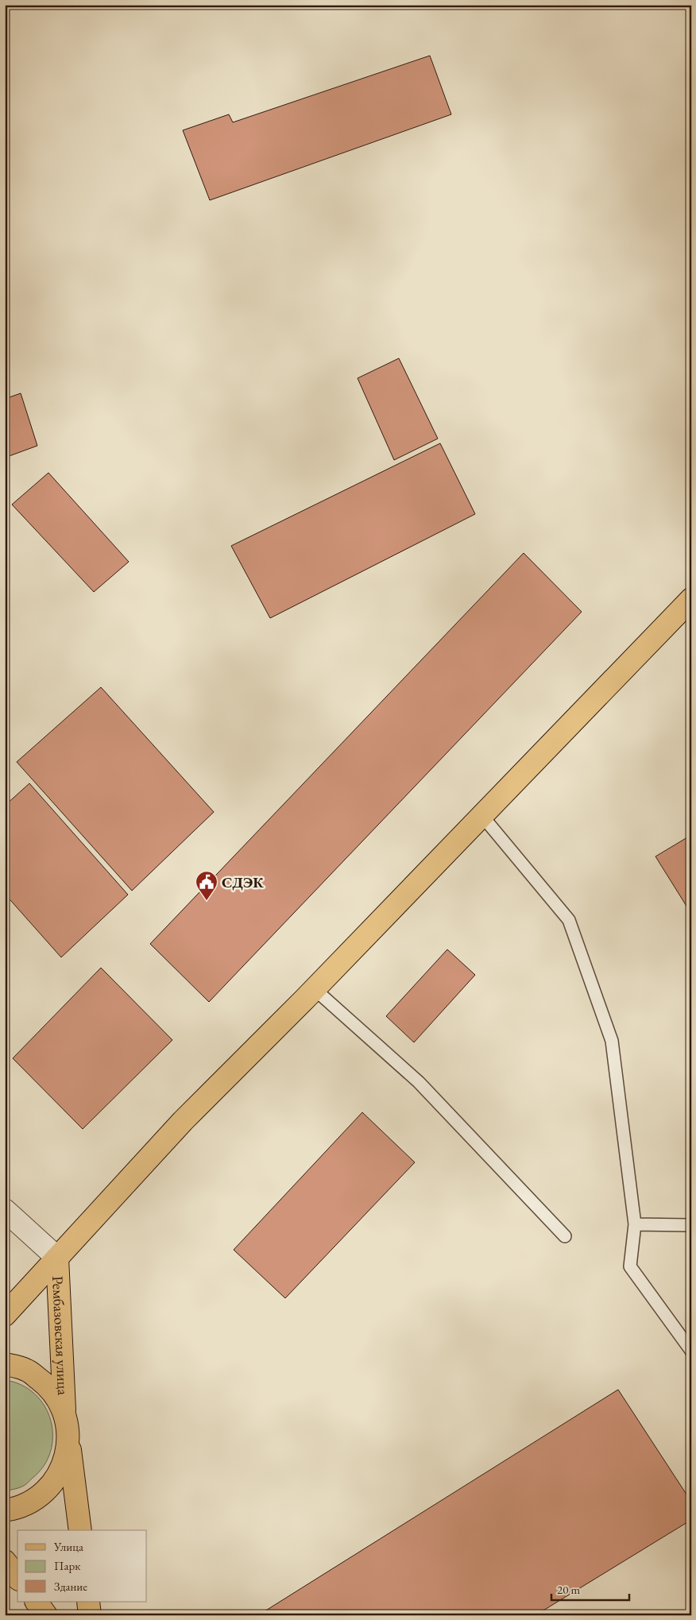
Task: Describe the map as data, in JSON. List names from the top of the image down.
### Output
{
  "streets": {
    "main road": ["Рембазовская улица"]
  },
  "places": {
    "public building": ["СДЭК"]
  },
  "legend": ["Улица", "Парк", "Здание"],
  "scale_bar": "20 m"
}
